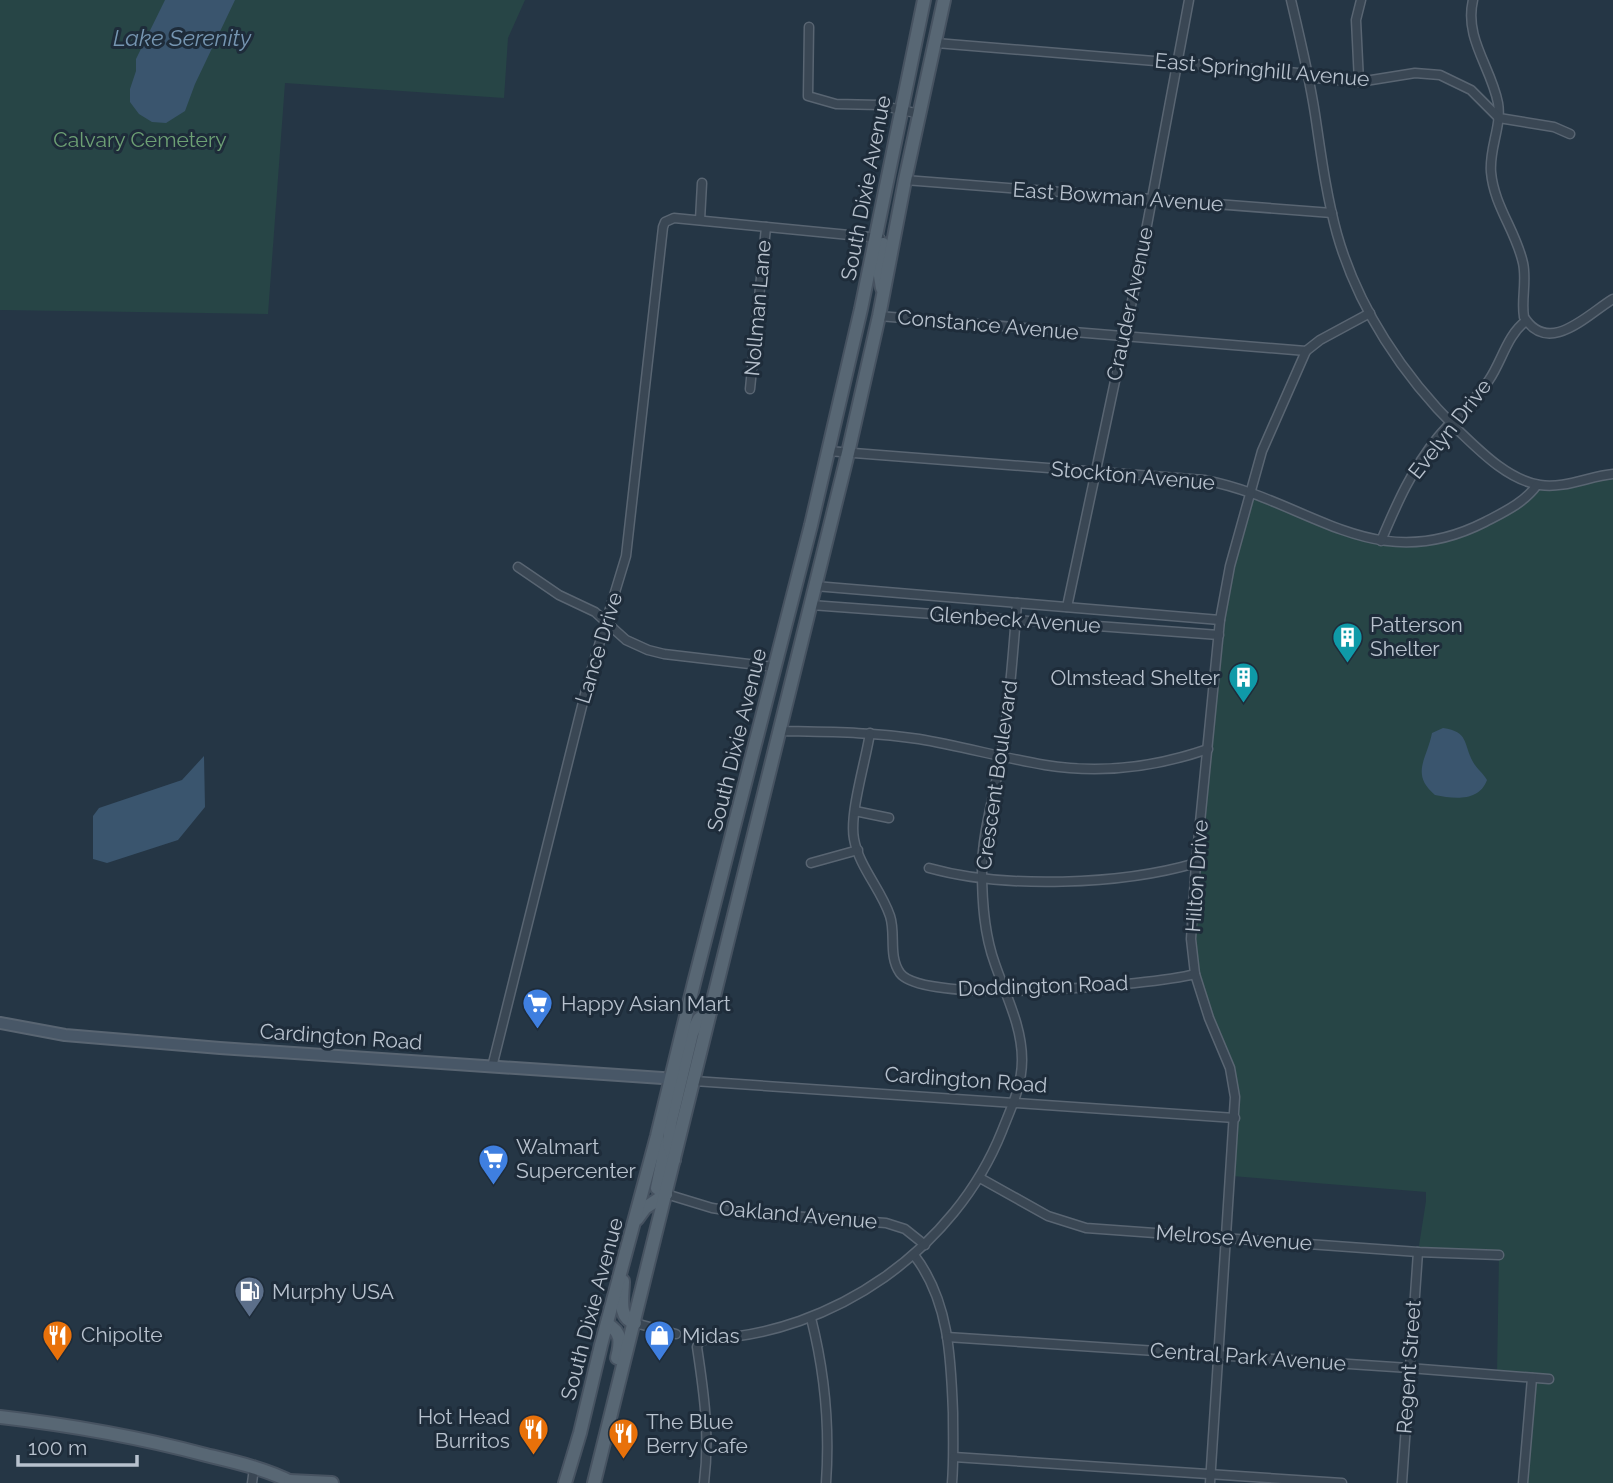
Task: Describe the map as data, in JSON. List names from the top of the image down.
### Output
{
  "streets": {
    "main road": ["South Dixie Avenue"],
    "street": [
      "East Springhill Avenue",
      "East Bowman Avenue",
      "Crauder Avenue",
      "Nollman Lane",
      "Constance Avenue",
      "Evelyn Drive",
      "Stockton Avenue",
      "Glenbeck Avenue",
      "Lance Drive",
      "Crescent Boulevard",
      "Hilton Drive",
      "Doddington Road",
      "Cardington Road",
      "Oakland Avenue",
      "Melrose Avenue",
      "Central Park Avenue",
      "Regent Street"
    ]
  },
  "crossings": [
    ["East Springhill Avenue", "South Dixie Avenue"],
    ["East Springhill Avenue", "Crauder Avenue"],
    ["South Dixie Avenue", "East Bowman Avenue"],
    ["South Dixie Avenue", "Constance Avenue"],
    ["South Dixie Avenue", "Stockton Avenue"],
    ["South Dixie Avenue", "Glenbeck Avenue"],
    ["South Dixie Avenue", "Cardington Road"],
    ["South Dixie Avenue", "Oakland Avenue"],
    ["East Bowman Avenue", "Crauder Avenue"],
    ["Crauder Avenue", "Constance Avenue"],
    ["Crauder Avenue", "Stockton Avenue"],
    ["Crauder Avenue", "Glenbeck Avenue"],
    ["Constance Avenue", "Hilton Drive"],
    ["Evelyn Drive", "Stockton Avenue"],
    ["Stockton Avenue", "Hilton Drive"],
    ["Glenbeck Avenue", "Crescent Boulevard"],
    ["Glenbeck Avenue", "Hilton Drive"],
    ["Lance Drive", "Cardington Road"],
    ["Crescent Boulevard", "Doddington Road"],
    ["Crescent Boulevard", "Cardington Road"],
    ["Crescent Boulevard", "Oakland Avenue"],
    ["Crescent Boulevard", "Melrose Avenue"],
    ["Hilton Drive", "Doddington Road"],
    ["Hilton Drive", "Cardington Road"],
    ["Hilton Drive", "Melrose Avenue"],
    ["Hilton Drive", "Central Park Avenue"],
    ["Melrose Avenue", "Regent Street"],
    ["Central Park Avenue", "Regent Street"]
  ],
  "water": ["Lake Serenity"],
  "parks": ["Calvary Cemetery"],
  "places": {
    "building": ["Patterson Shelter", "Olmstead Shelter"],
    "supermarket": ["Happy Asian Mart", "Walmart Supercenter"],
    "fuel station": ["Murphy USA"],
    "restaurant": ["Chipolte", "Hot Head Burritos", "The Blue Berry Cafe"],
    "shop": ["Midas"]
  },
  "scale_bar": "100 m"
}
